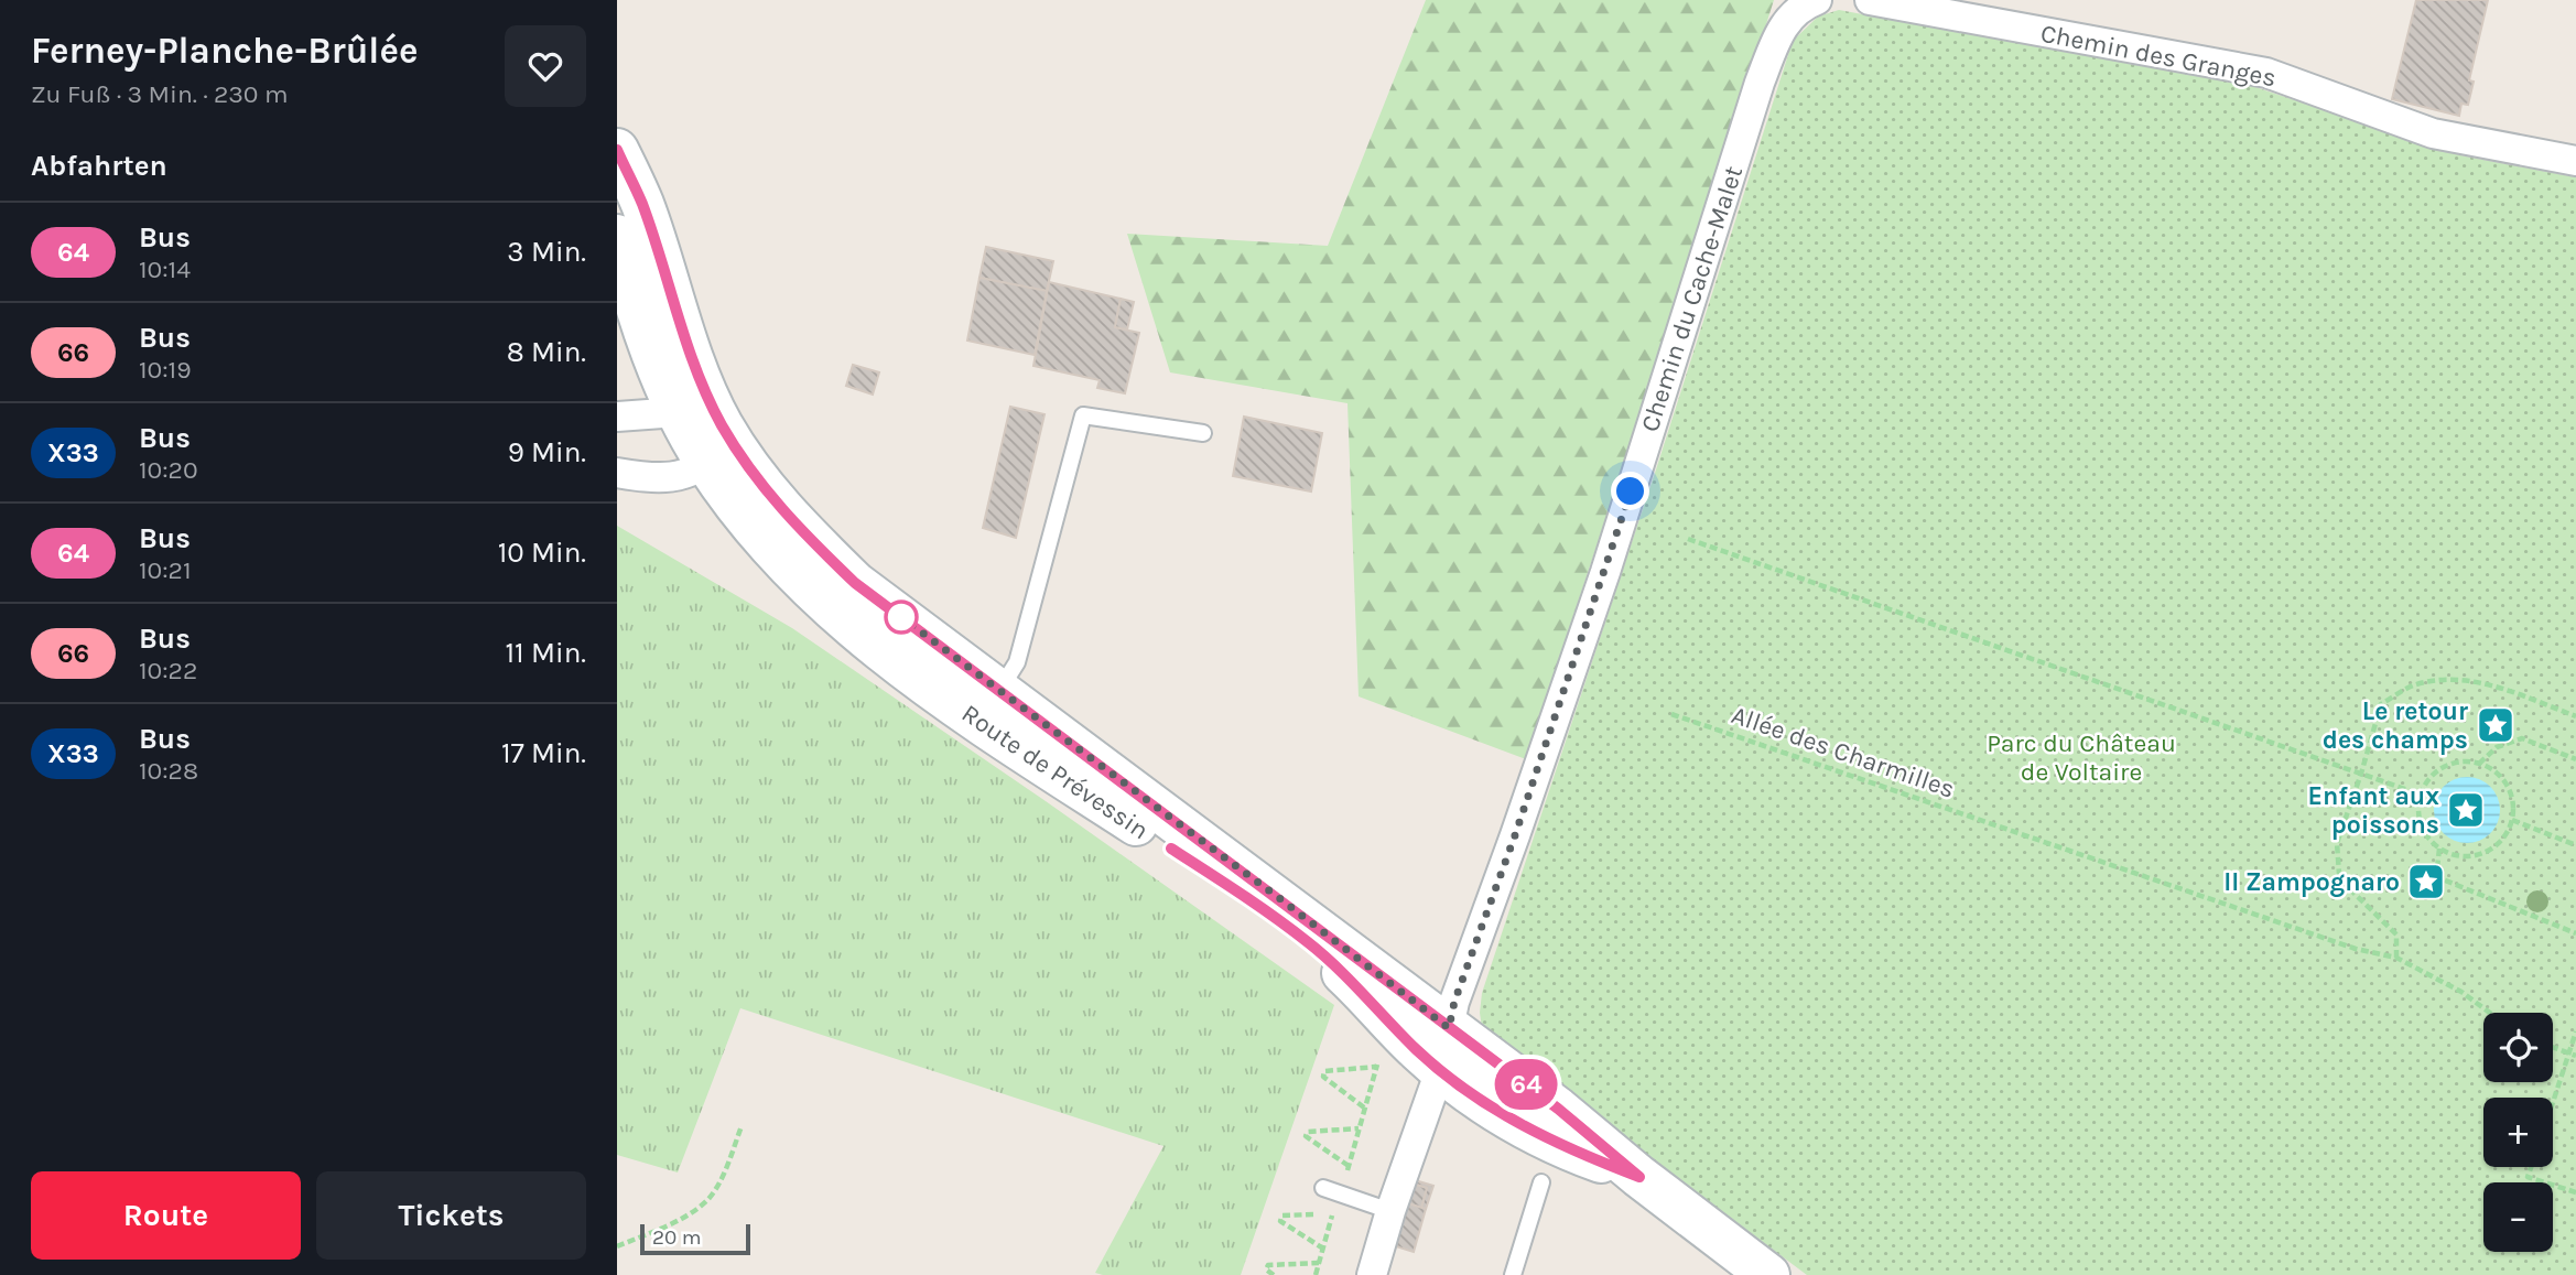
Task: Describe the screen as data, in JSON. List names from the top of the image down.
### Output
{
  "streets": {
    "main road": ["Route de Prévessin"],
    "street": ["Chemin des Granges", "Chemin du Cache-Malet"],
    "path": ["Allée des Charmilles"]
  },
  "crossings": [
    ["Chemin du Cache-Malet", "Route de Prévessin"]
  ],
  "parks": ["Parc du Château de Voltaire"],
  "places": {
    "place": ["Le retour des champs", "Enfant aux poissons", "Il Zampognaro"]
  },
  "lines": ["bus line 64"],
  "scale_bar": "20 m",
  "page": {
    "heading": [
      ["Ferney-Planche-Brûlée", "Zu Fuß · 3 Min. · 230 m"],
      "Abfahrten"
    ],
    "on_map": "64",
    "list": [
      {
        "mark": "64",
        "name": "Bus",
        "note": "10:14",
        "value": "3 Min."
      },
      {
        "mark": "66",
        "name": "Bus",
        "note": "10:19",
        "value": "8 Min."
      },
      {
        "mark": "X33",
        "name": "Bus",
        "note": "10:20",
        "value": "9 Min."
      },
      {
        "mark": "64",
        "name": "Bus",
        "note": "10:21",
        "value": "10 Min."
      },
      {
        "mark": "66",
        "name": "Bus",
        "note": "10:22",
        "value": "11 Min."
      },
      {
        "mark": "X33",
        "name": "Bus",
        "note": "10:28",
        "value": "17 Min."
      }
    ],
    "map_buttons": ["+", "−"],
    "buttons": ["Route", "Tickets"],
    "scale": "20 m"
  }
}
